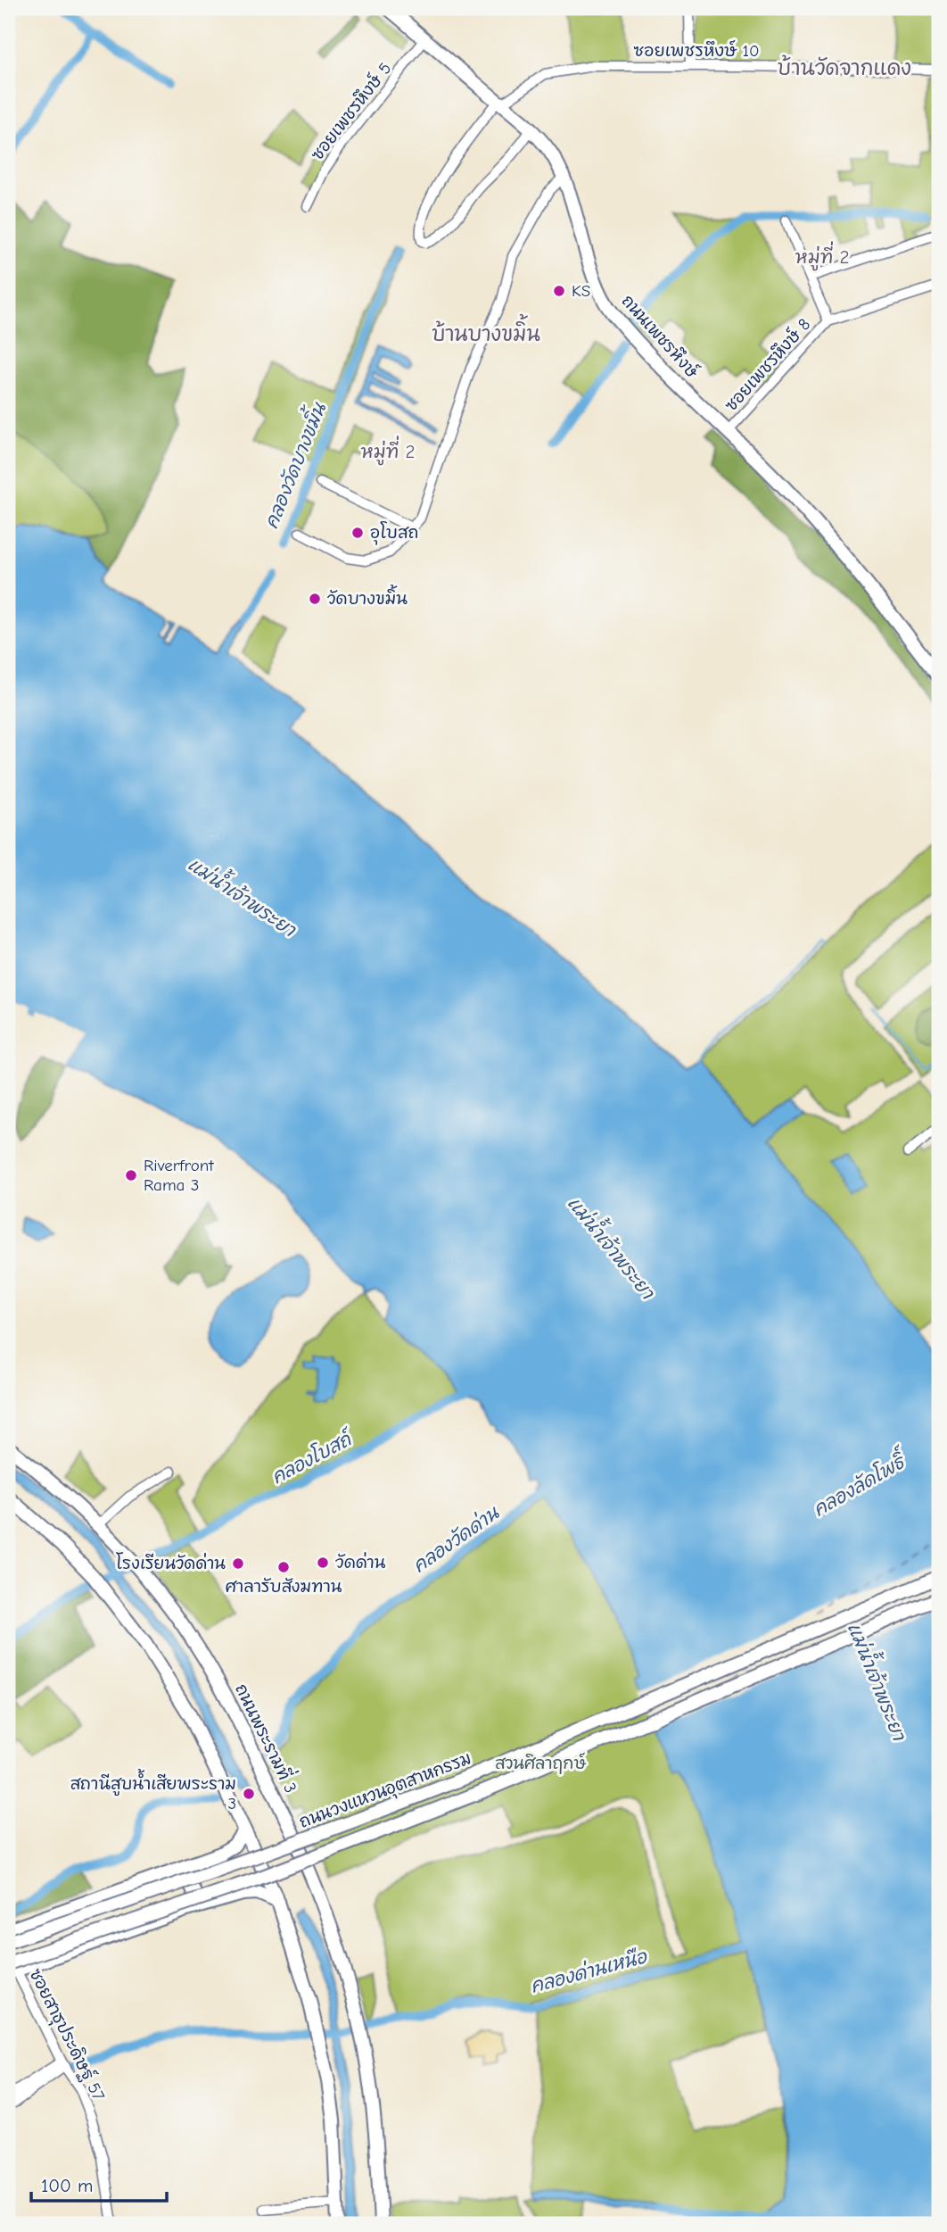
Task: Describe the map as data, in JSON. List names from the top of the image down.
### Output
{
  "streets": {
    "main road": ["ถนนเพชรหึงษ์", "ถนนพระรามที่ 3", "ถนนวงแหวนอุตสาหกรรม"],
    "street": [
      "ซอยเพชรหึงษ์ 10",
      "ซอยเพชรหึงษ์ 5",
      "ซอยเพชรหึงษ์ 8",
      "ซอยสาธุประดิษฐ์ 57"
    ]
  },
  "crossings": [
    ["ซอยเพชรหึงษ์ 10", "ถนนเพชรหึงษ์"],
    ["ซอยเพชรหึงษ์ 5", "ถนนเพชรหึงษ์"],
    ["ถนนเพชรหึงษ์", "ซอยเพชรหึงษ์ 8"],
    ["ถนนวงแหวนอุตสาหกรรม", "ซอยสาธุประดิษฐ์ 57"]
  ],
  "districts": [
    "บ้านวัดจากแดง",
    "หมู่ที่ 2",
    "บ้านบางขมิ้น",
    "หมู่ที่ 2"
  ],
  "water": [
    "คลองวัดบางขมิ้น",
    "แม่น้ำเจ้าพระยา",
    "คลองโบสถ์",
    "คลองลัดโพธิ์",
    "คลองวัดด่าน",
    "คลองด่านเหนือ"
  ],
  "parks": ["สวนศิลาฤกษ์"],
  "places": [
    "KS",
    "อุโบสถ",
    "วัดบางขมิ้น",
    "Riverfront Rama 3",
    "วัดด่าน",
    "โรงเรียนวัดด่าน",
    "ศาลารับสังฆทาน",
    "สถานีสูบน้ำเสียพระราม 3"
  ],
  "scale_bar": "100 m"
}
